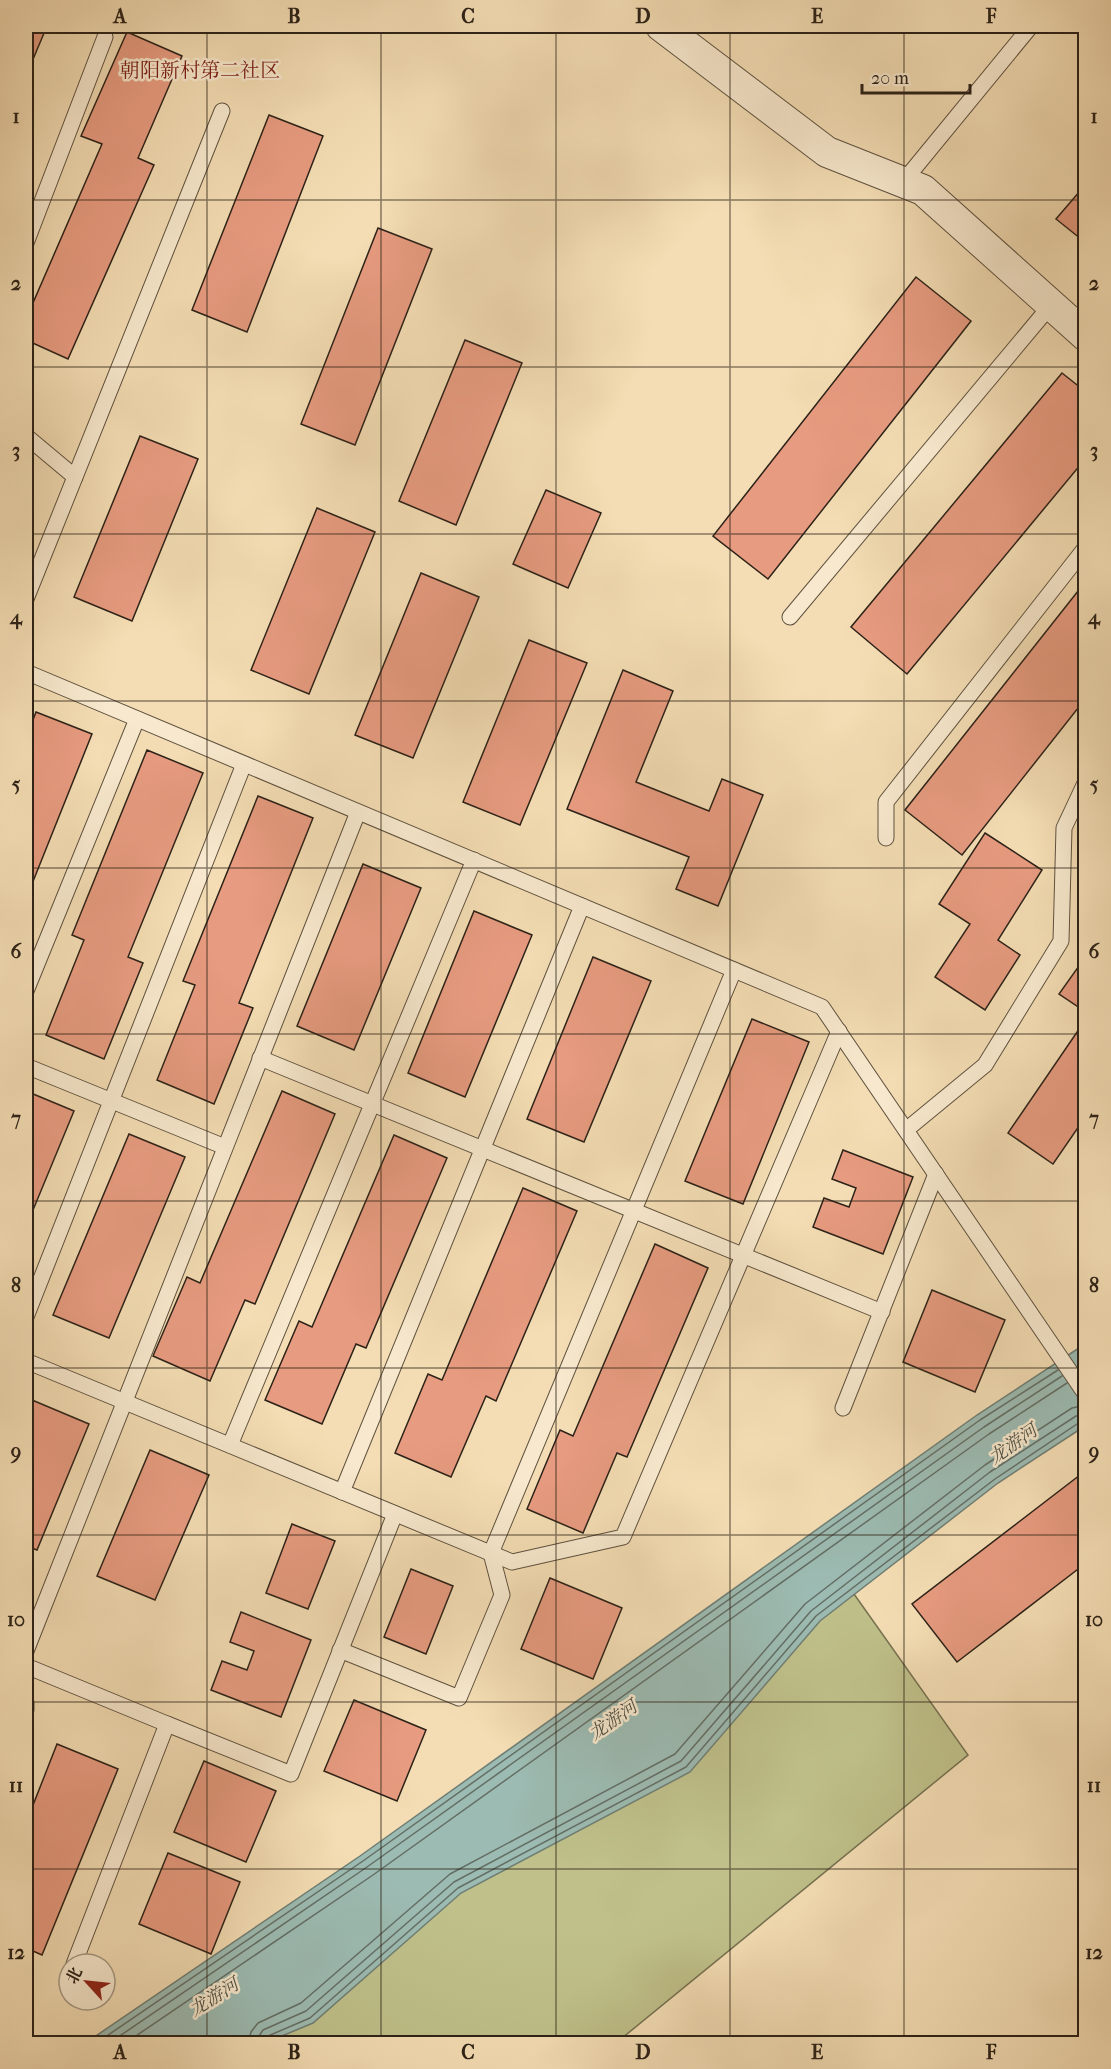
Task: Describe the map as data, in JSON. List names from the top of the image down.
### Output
{
  "districts": ["朝阳新村第二社区"],
  "water": ["龙游河"],
  "scale_bar": "20 m",
  "north": "top left",
  "grid": {
    "columns": [
      "A",
      "B",
      "C",
      "D",
      "E",
      "F"
    ],
    "rows": [
      "1",
      "2",
      "3",
      "4",
      "5",
      "6",
      "7",
      "8",
      "9",
      "10",
      "11",
      "12"
    ]
  }
}
